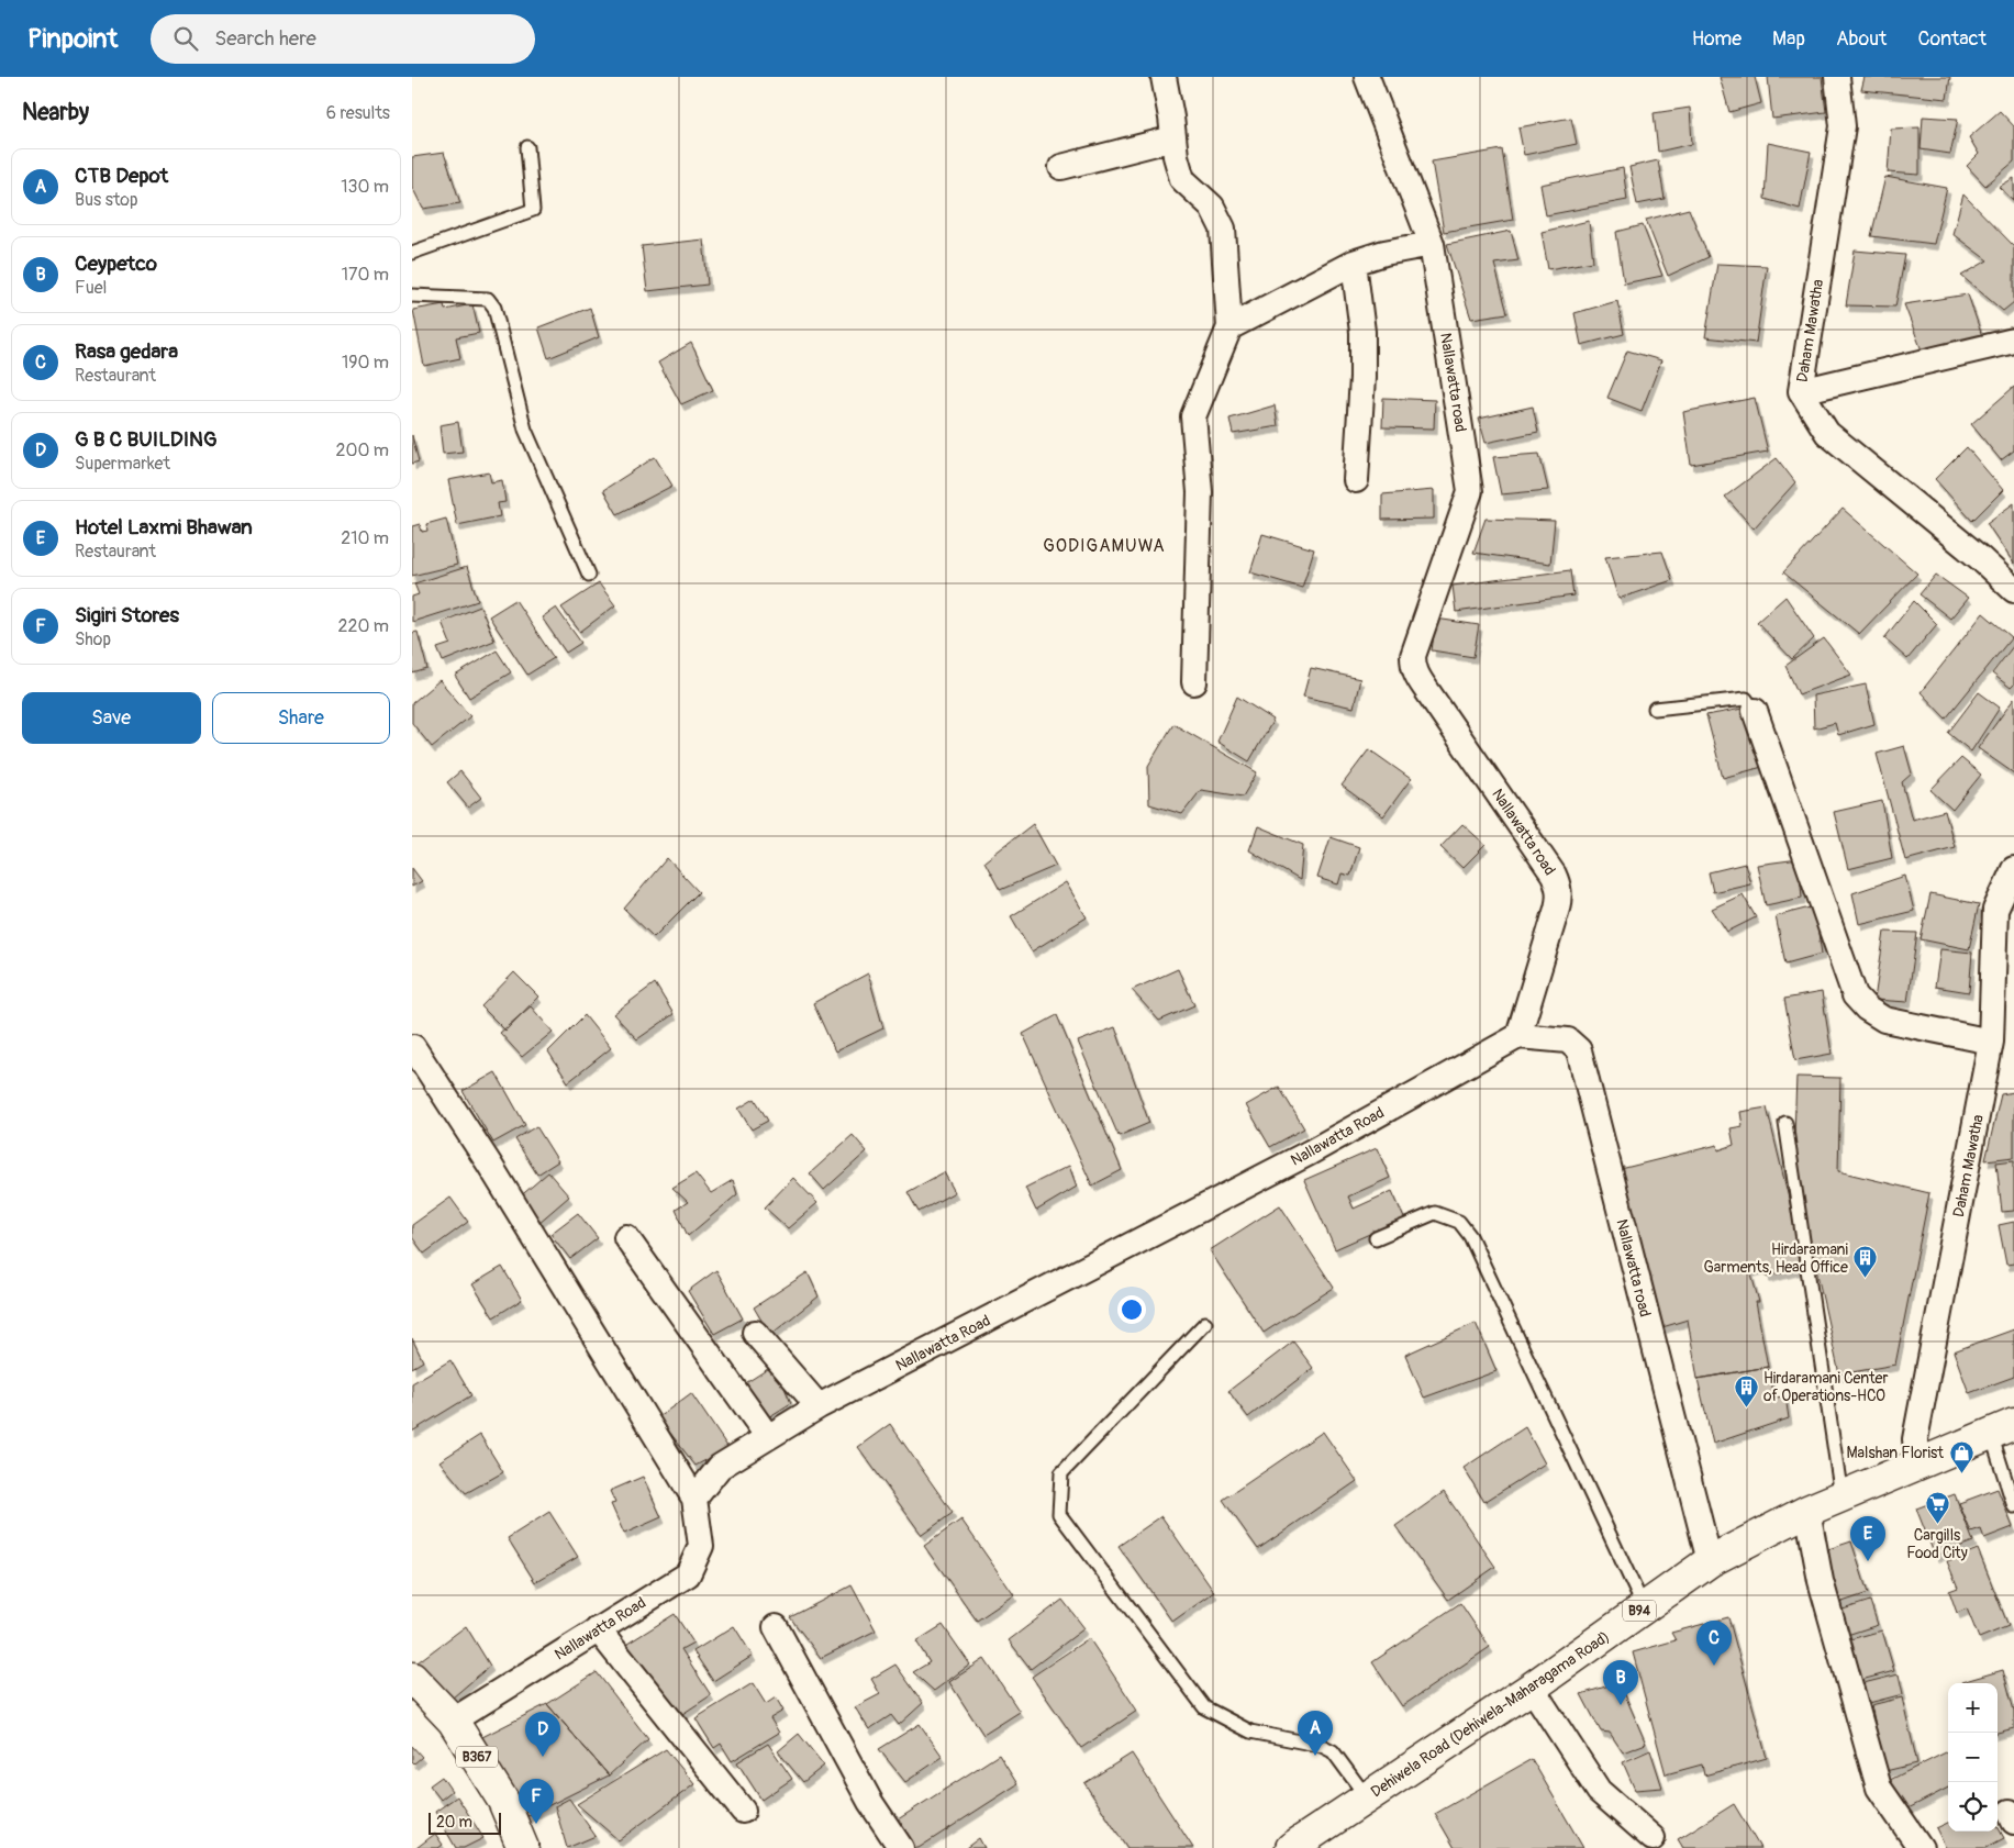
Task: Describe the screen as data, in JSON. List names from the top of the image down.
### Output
{
  "streets": {
    "main road": ["B94", "Dehiwela Road (Dehiwela-Maharagama Road)", "B367"],
    "street": ["Daham Mawatha", "Nallawatta road", "Nallawatta Road"]
  },
  "crossings": [
    ["Daham Mawatha", "Dehiwela Road (Dehiwela-Maharagama Road)"],
    ["Nallawatta road", "Nallawatta Road"],
    ["Nallawatta road", "Dehiwela Road (Dehiwela-Maharagama Road)"],
    ["Nallawatta Road", "B367"]
  ],
  "districts": ["GODIGAMUWA"],
  "places": {
    "building": ["Hirdaramani Garments, Head Office", "Hirdaramani Center of Operations-HCO"],
    "shop": ["Malshan Florist"],
    "supermarket": ["Cargills Food City"]
  },
  "scale_bar": "20 m",
  "page": {
    "header": "Pinpoint",
    "search": "Search here",
    "nav": [
      "Home",
      "Map",
      "About",
      "Contact"
    ],
    "heading": ["Nearby", "6 results"],
    "list": [
      {
        "mark": "A",
        "name": "CTB Depot",
        "note": "Bus stop",
        "value": "130 m"
      },
      {
        "mark": "B",
        "name": "Ceypetco",
        "note": "Fuel",
        "value": "170 m"
      },
      {
        "mark": "C",
        "name": "Rasa gedara",
        "note": "Restaurant",
        "value": "190 m"
      },
      {
        "mark": "D",
        "name": "G B C BUILDING",
        "note": "Supermarket",
        "value": "200 m"
      },
      {
        "mark": "E",
        "name": "Hotel Laxmi Bhawan",
        "note": "Restaurant",
        "value": "210 m"
      },
      {
        "mark": "F",
        "name": "Sigiri Stores",
        "note": "Shop",
        "value": "220 m"
      }
    ],
    "buttons": ["Save", "Share"],
    "pins": [
      "E",
      "C",
      "B",
      "A",
      "D",
      "F"
    ],
    "map_buttons": ["+", "−"],
    "scale": "20 m"
  }
}
